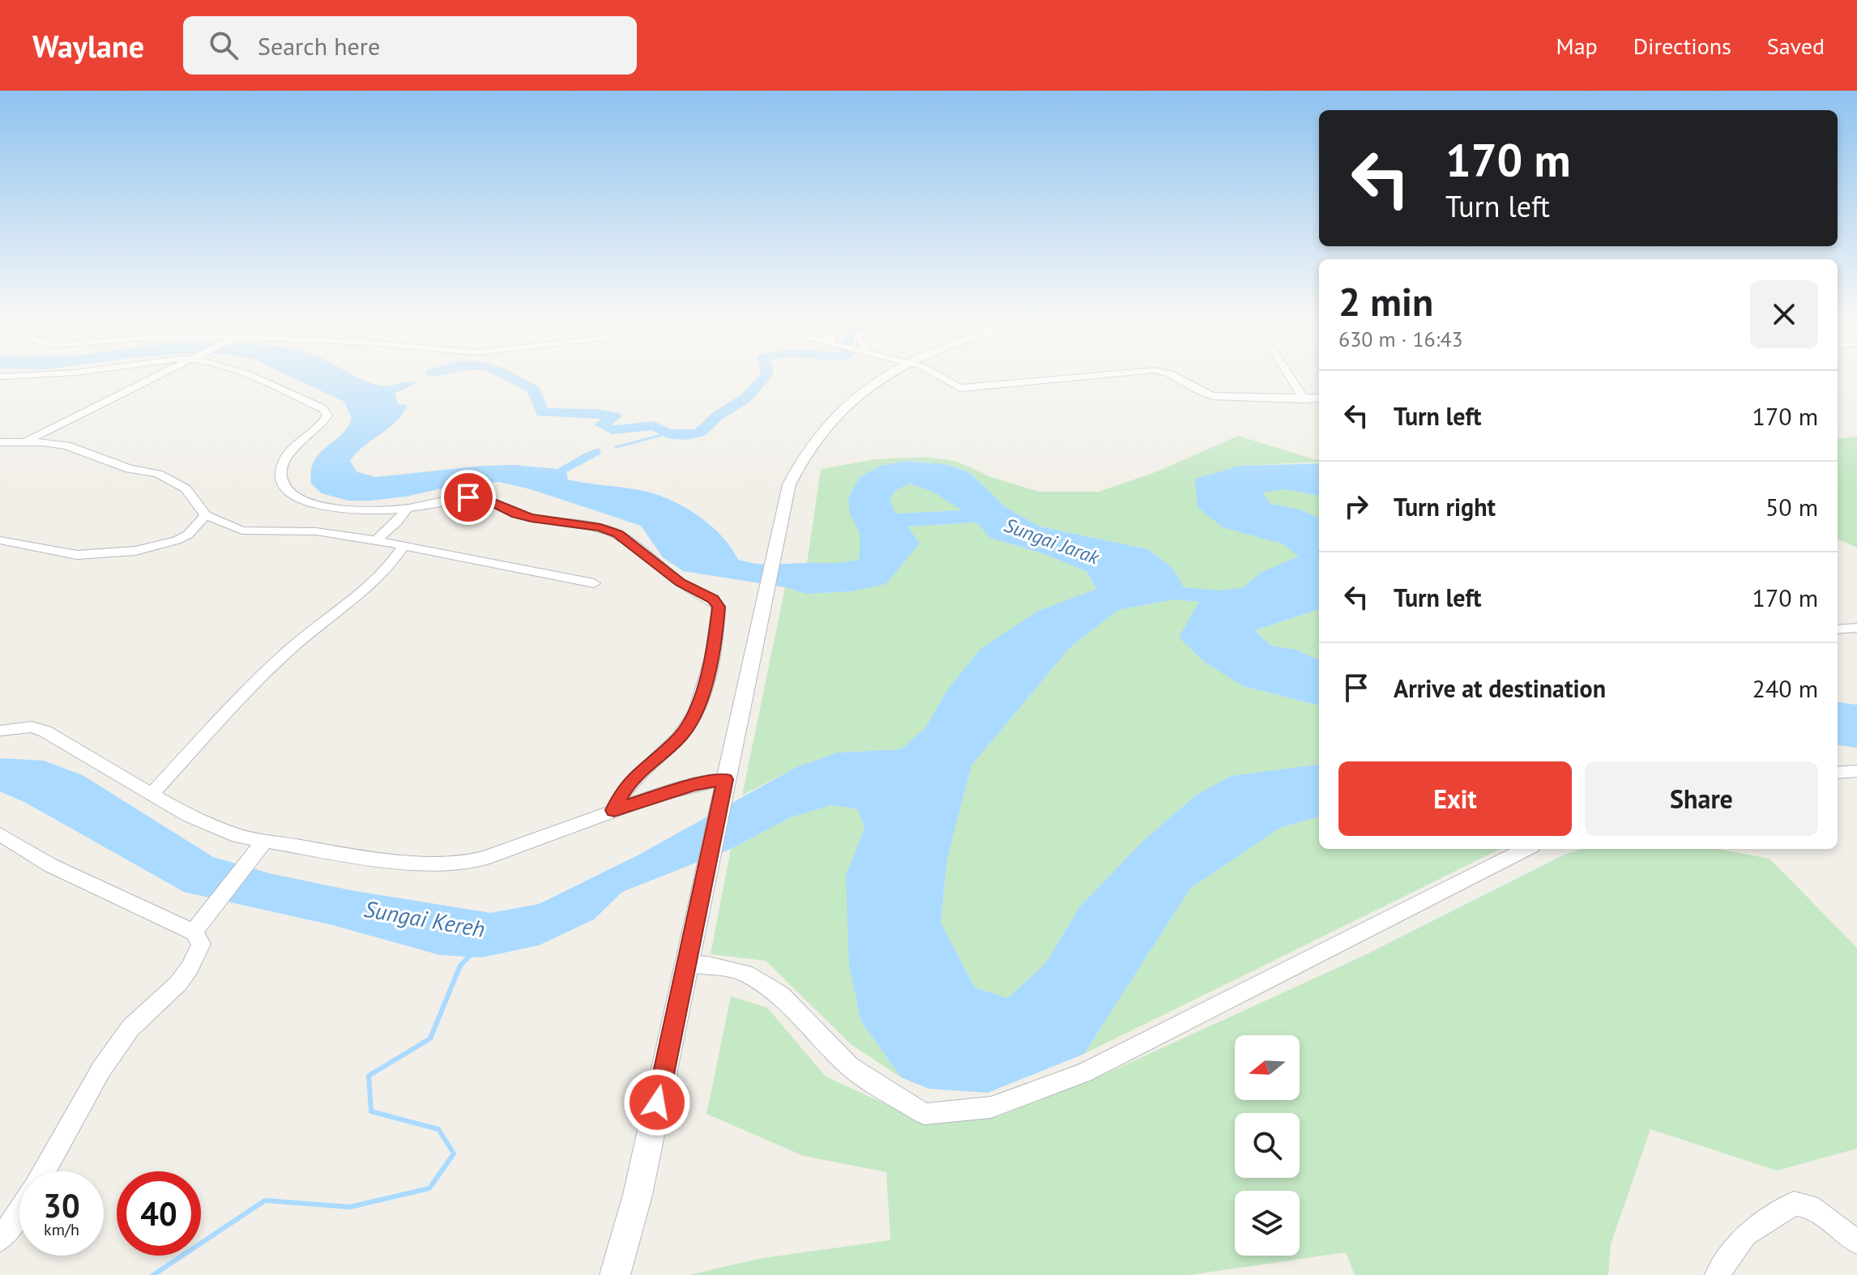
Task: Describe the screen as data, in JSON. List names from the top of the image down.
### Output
{
  "water": ["Sungai Jarak", "Sungai Kereh"],
  "north": "left",
  "page": {
    "header": "Waylane",
    "search": "Search here",
    "nav": ["Map", "Directions", "Saved"],
    "turn": ["170 m", "Turn left"],
    "heading": ["2 min", "630 m · 16:43"],
    "list": [
      {
        "name": "Turn left",
        "value": "170 m"
      },
      {
        "name": "Turn right",
        "value": "50 m"
      },
      {
        "name": "Turn left",
        "value": "170 m"
      },
      {
        "name": "Arrive at destination",
        "value": "240 m"
      }
    ],
    "buttons": ["Exit", "Share"],
    "speed": "30 km/h",
    "limit": "40"
  }
}
